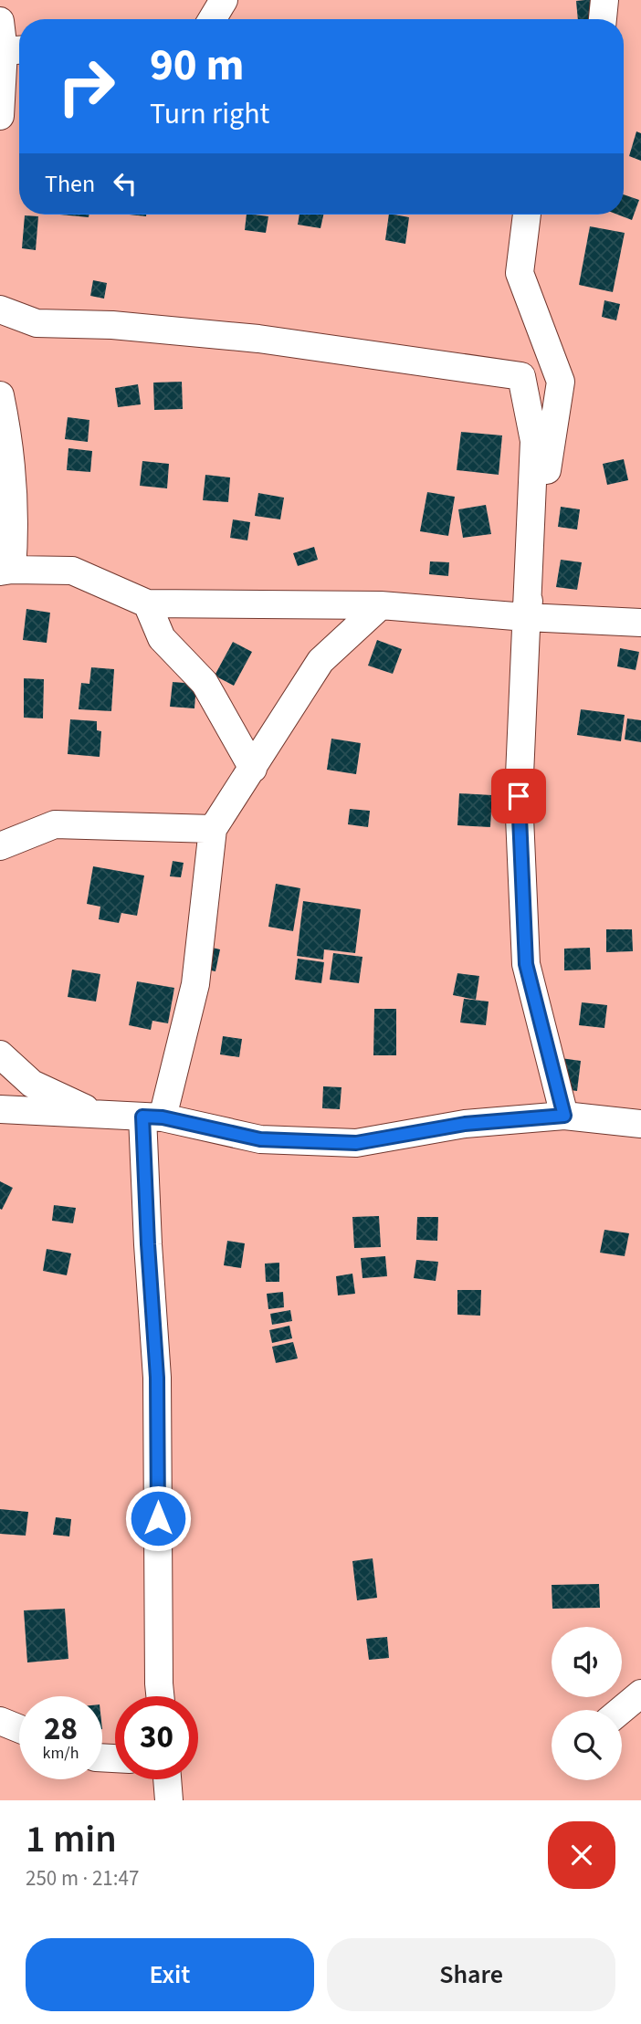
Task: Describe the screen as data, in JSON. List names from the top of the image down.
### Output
{
  "page": {
    "turn": ["90 m", "Turn right"],
    "then": "Then",
    "speed": "28 km/h",
    "limit": "30",
    "heading": ["1 min", "250 m · 21:47"],
    "buttons": ["Exit", "Share"]
  }
}
